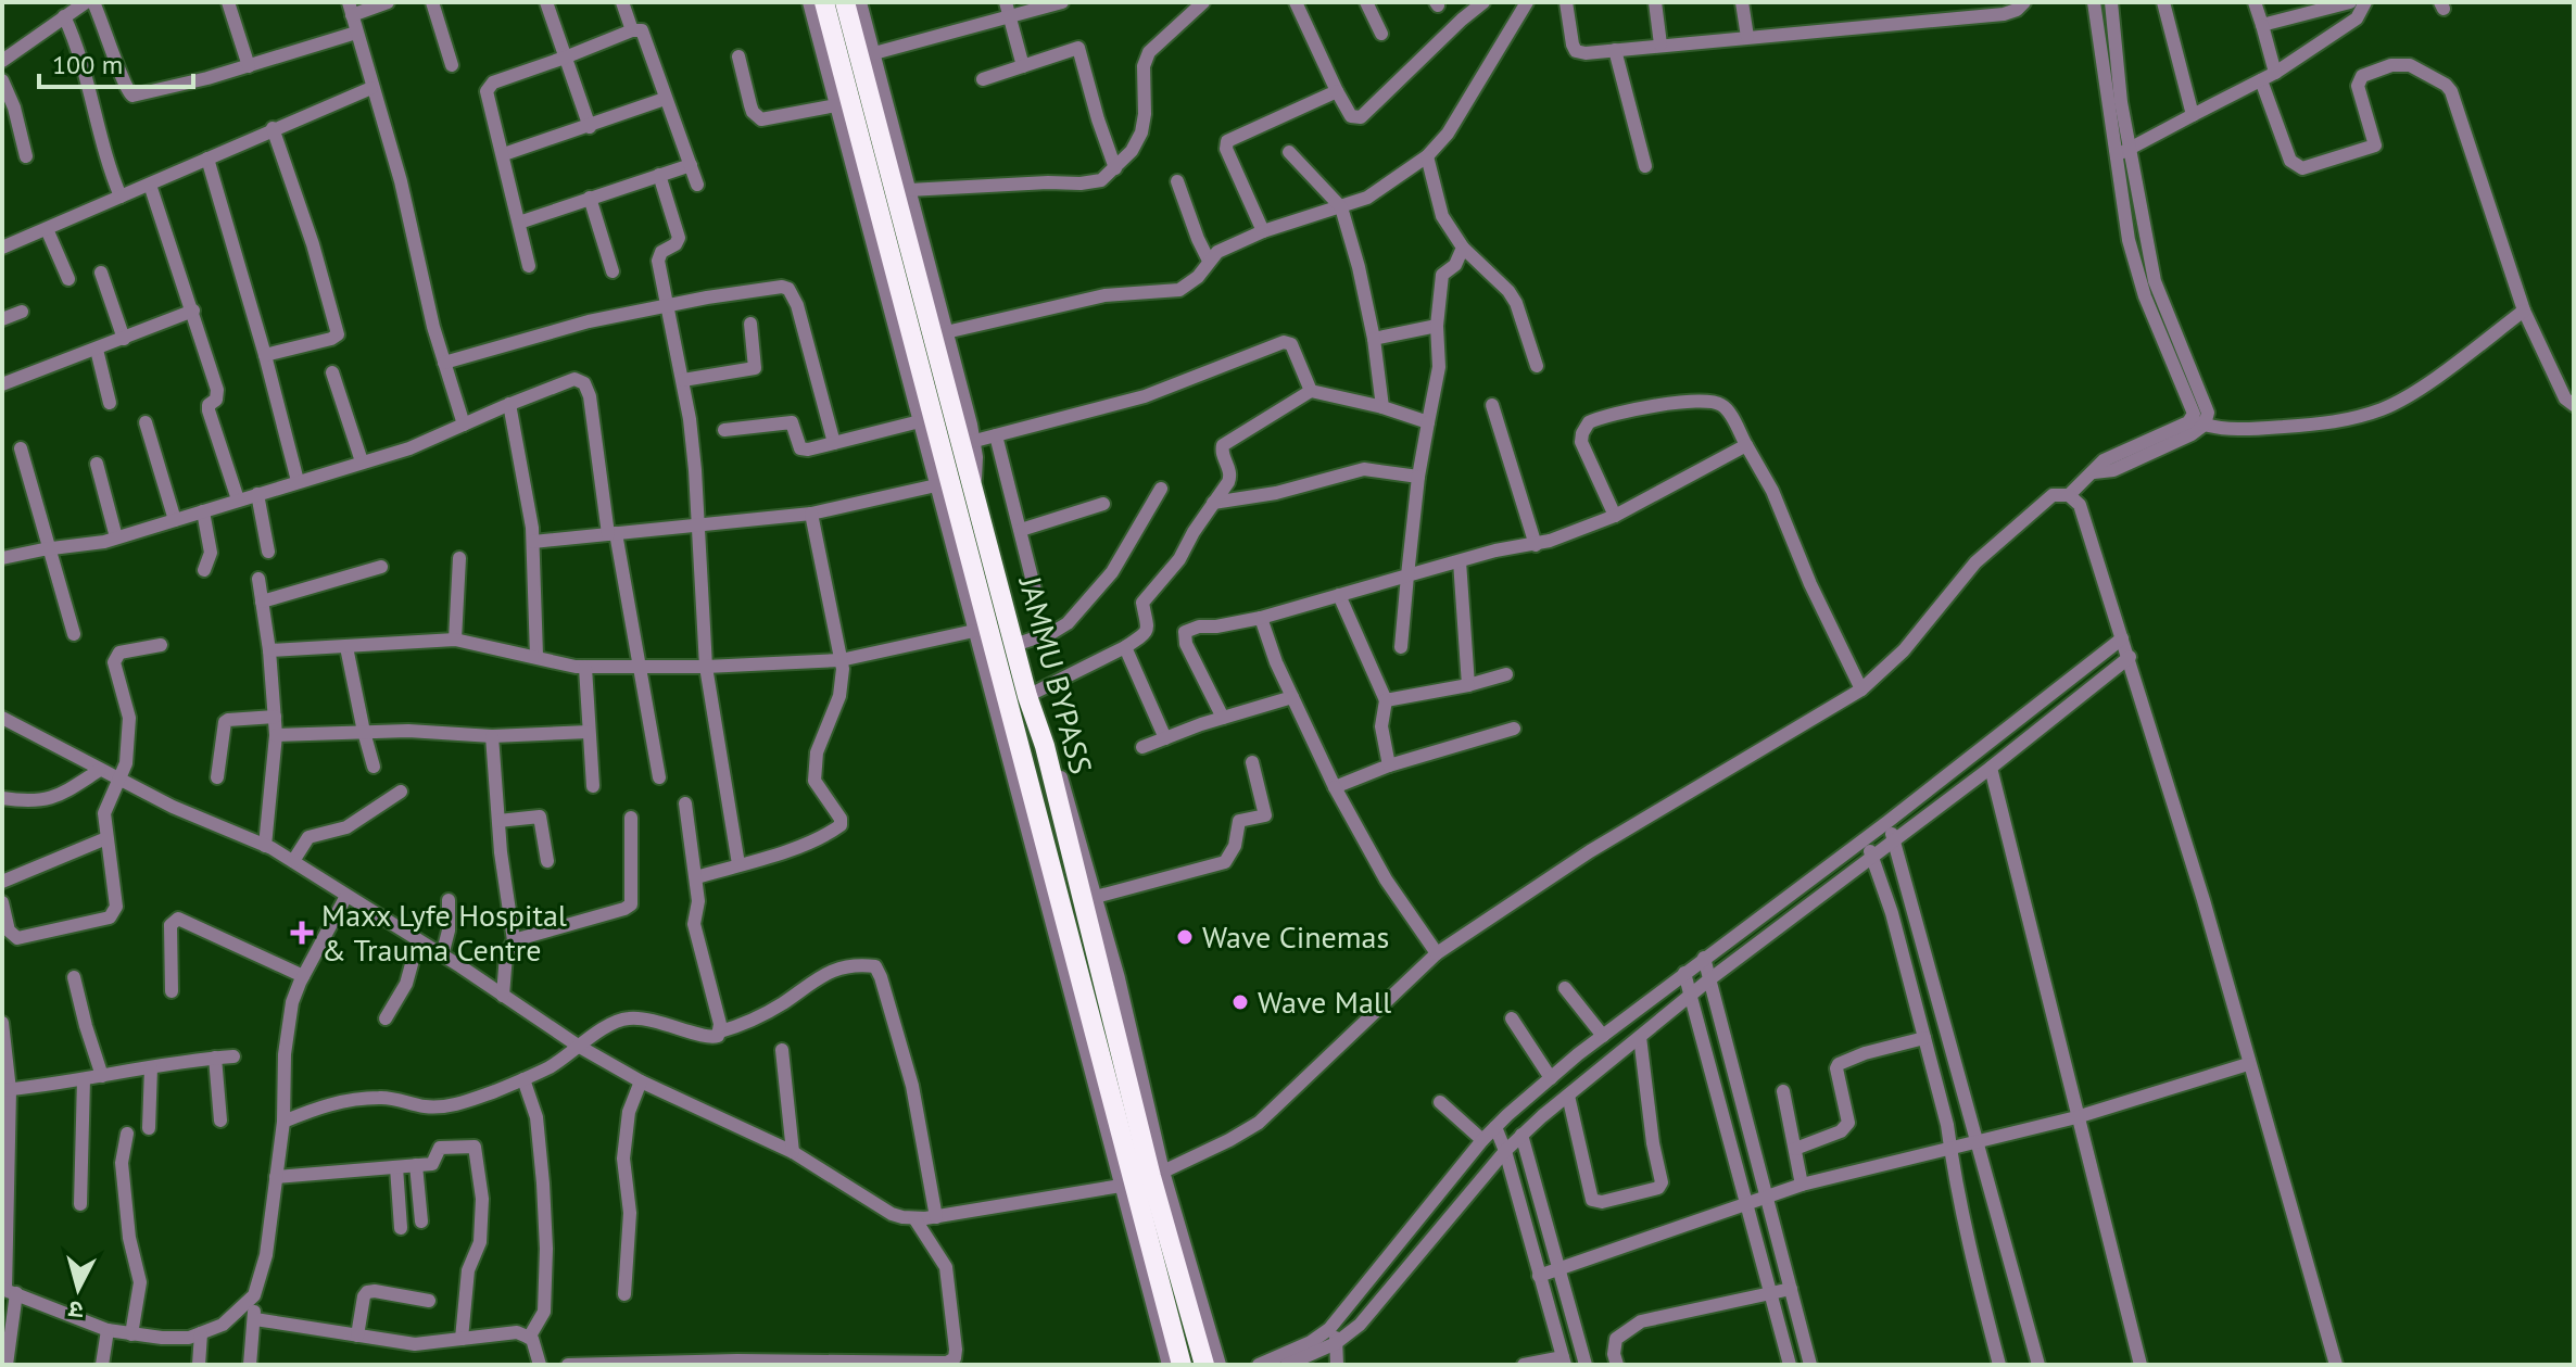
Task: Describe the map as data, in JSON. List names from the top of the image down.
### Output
{
  "streets": {
    "highway": ["JAMMU BYPASS"]
  },
  "places": {
    "health": ["Maxx Lyfe Hospital & Trauma Centre"],
    "other": ["Wave Cinemas", "Wave Mall"]
  },
  "scale_bar": "100 m",
  "north": "bottom"
}
